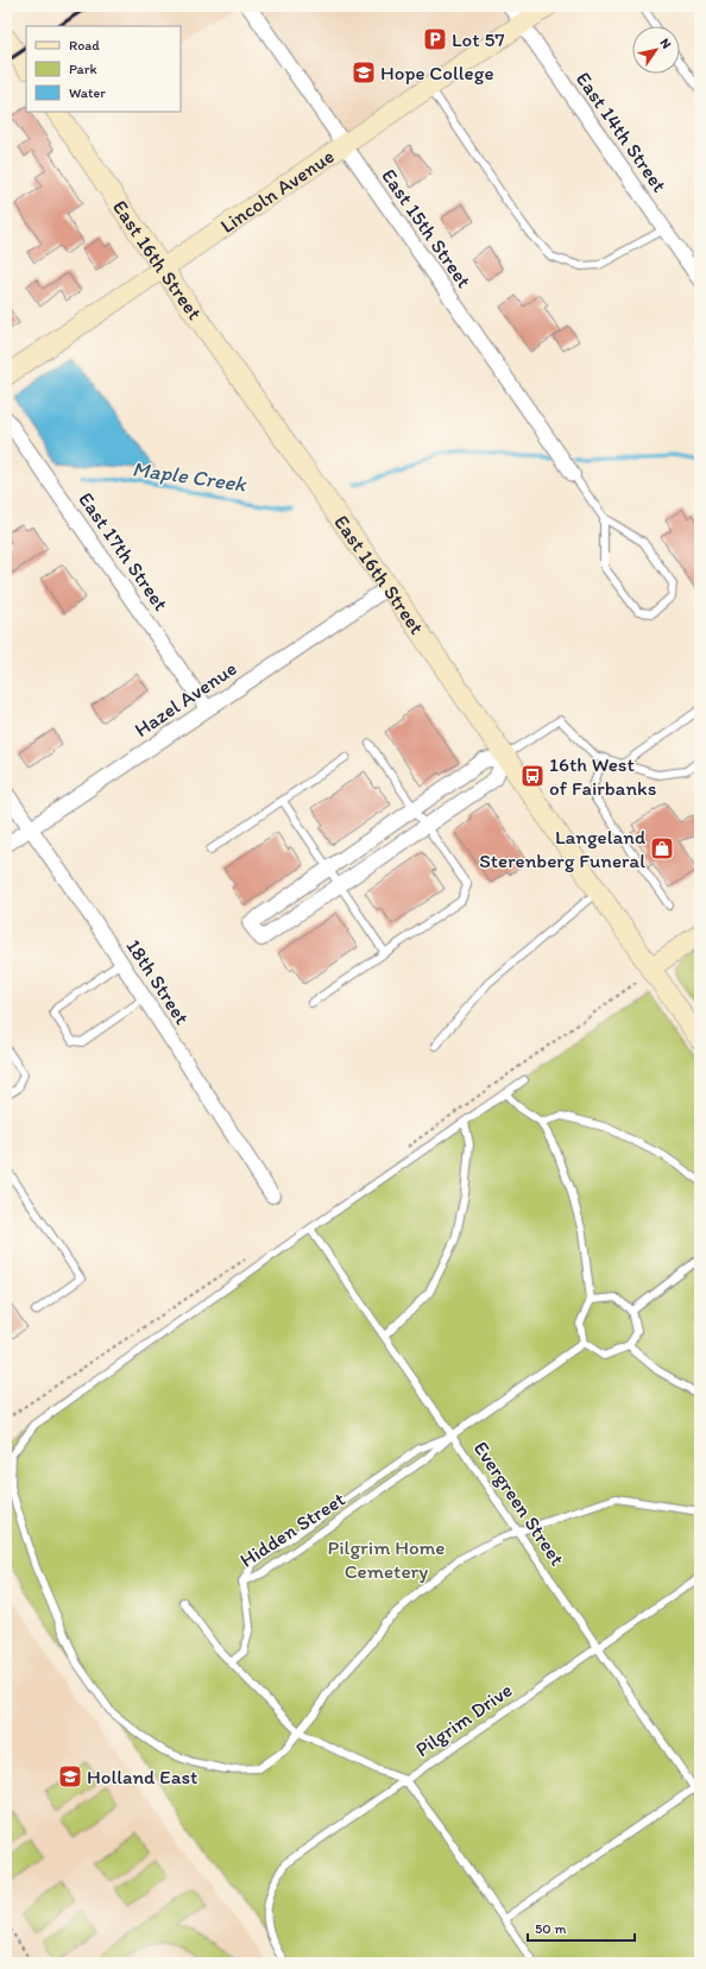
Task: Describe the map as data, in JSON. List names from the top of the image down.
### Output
{
  "streets": {
    "main road": ["Lincoln Avenue", "East 16th Street"],
    "street": [
      "East 14th Street",
      "East 15th Street",
      "East 17th Street",
      "Hazel Avenue",
      "18th Street"
    ],
    "lane": ["Evergreen Street", "Hidden Street", "Pilgrim Drive"]
  },
  "crossings": [
    ["East 14th Street", "Lincoln Avenue"],
    ["Lincoln Avenue", "East 15th Street"],
    ["Lincoln Avenue", "East 16th Street"],
    ["East 16th Street", "Hazel Avenue"],
    ["East 17th Street", "Hazel Avenue"],
    ["Hazel Avenue", "18th Street"],
    ["Evergreen Street", "Hidden Street"],
    ["Evergreen Street", "Pilgrim Drive"]
  ],
  "water": ["Maple Creek"],
  "parks": ["Pilgrim Home Cemetery"],
  "places": {
    "parking": ["Lot 57"],
    "school or university": ["Hope College", "Holland East"],
    "bus stop": ["16th West of Fairbanks"],
    "shop": ["Langeland Sterenberg Funeral"]
  },
  "legend": ["Road", "Park", "Water"],
  "scale_bar": "50 m",
  "north": "top right"
}
